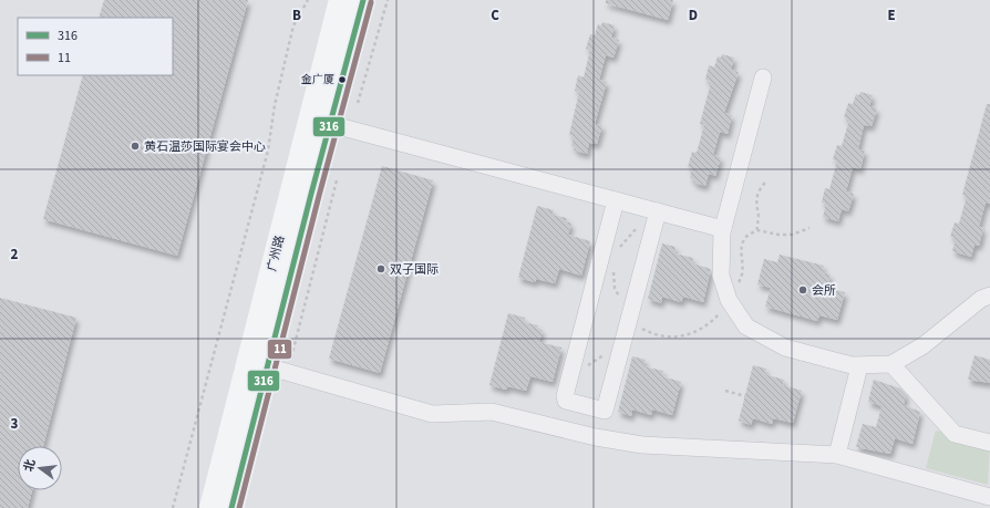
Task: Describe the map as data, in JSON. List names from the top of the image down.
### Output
{
  "streets": {
    "main road": ["广州路"]
  },
  "places": [
    "金广厦",
    "黄石温莎国际宴会中心",
    "双子国际",
    "会所"
  ],
  "lines": ["transit line 316", "transit line 11"],
  "legend": ["316", "11"],
  "north": "left",
  "grid": {
    "columns": [
      "B",
      "C",
      "D",
      "E"
    ],
    "rows": ["2", "3"]
  }
}
